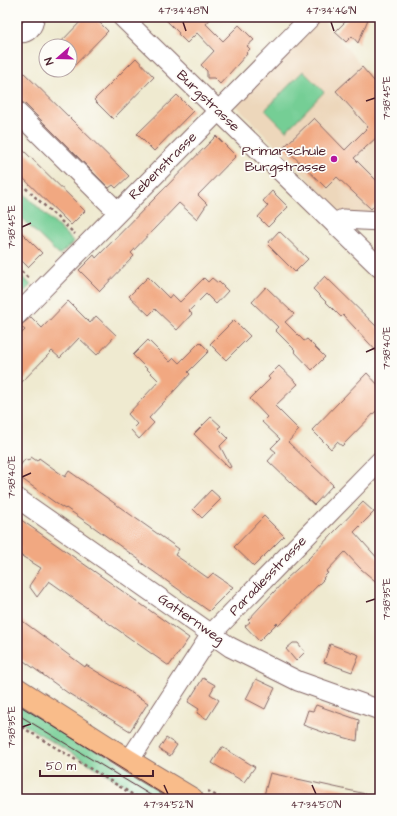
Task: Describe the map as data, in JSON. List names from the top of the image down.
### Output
{
  "streets": {
    "street": [
      "Burgstrasse",
      "Rebenstrasse",
      "Paradiesstrasse",
      "Gatternweg"
    ]
  },
  "crossings": [
    ["Burgstrasse", "Rebenstrasse"],
    ["Paradiesstrasse", "Gatternweg"]
  ],
  "places": ["Primarschule Burgstrasse"],
  "scale_bar": "50 m",
  "north": "left",
  "coordinates": [
    "47°34'48\"N",
    "47°34'46\"N",
    "7°38'45\"E",
    "7°38'40\"E",
    "7°38'35\"E",
    "47°34'52\"N",
    "47°34'50\"N"
  ]
}
